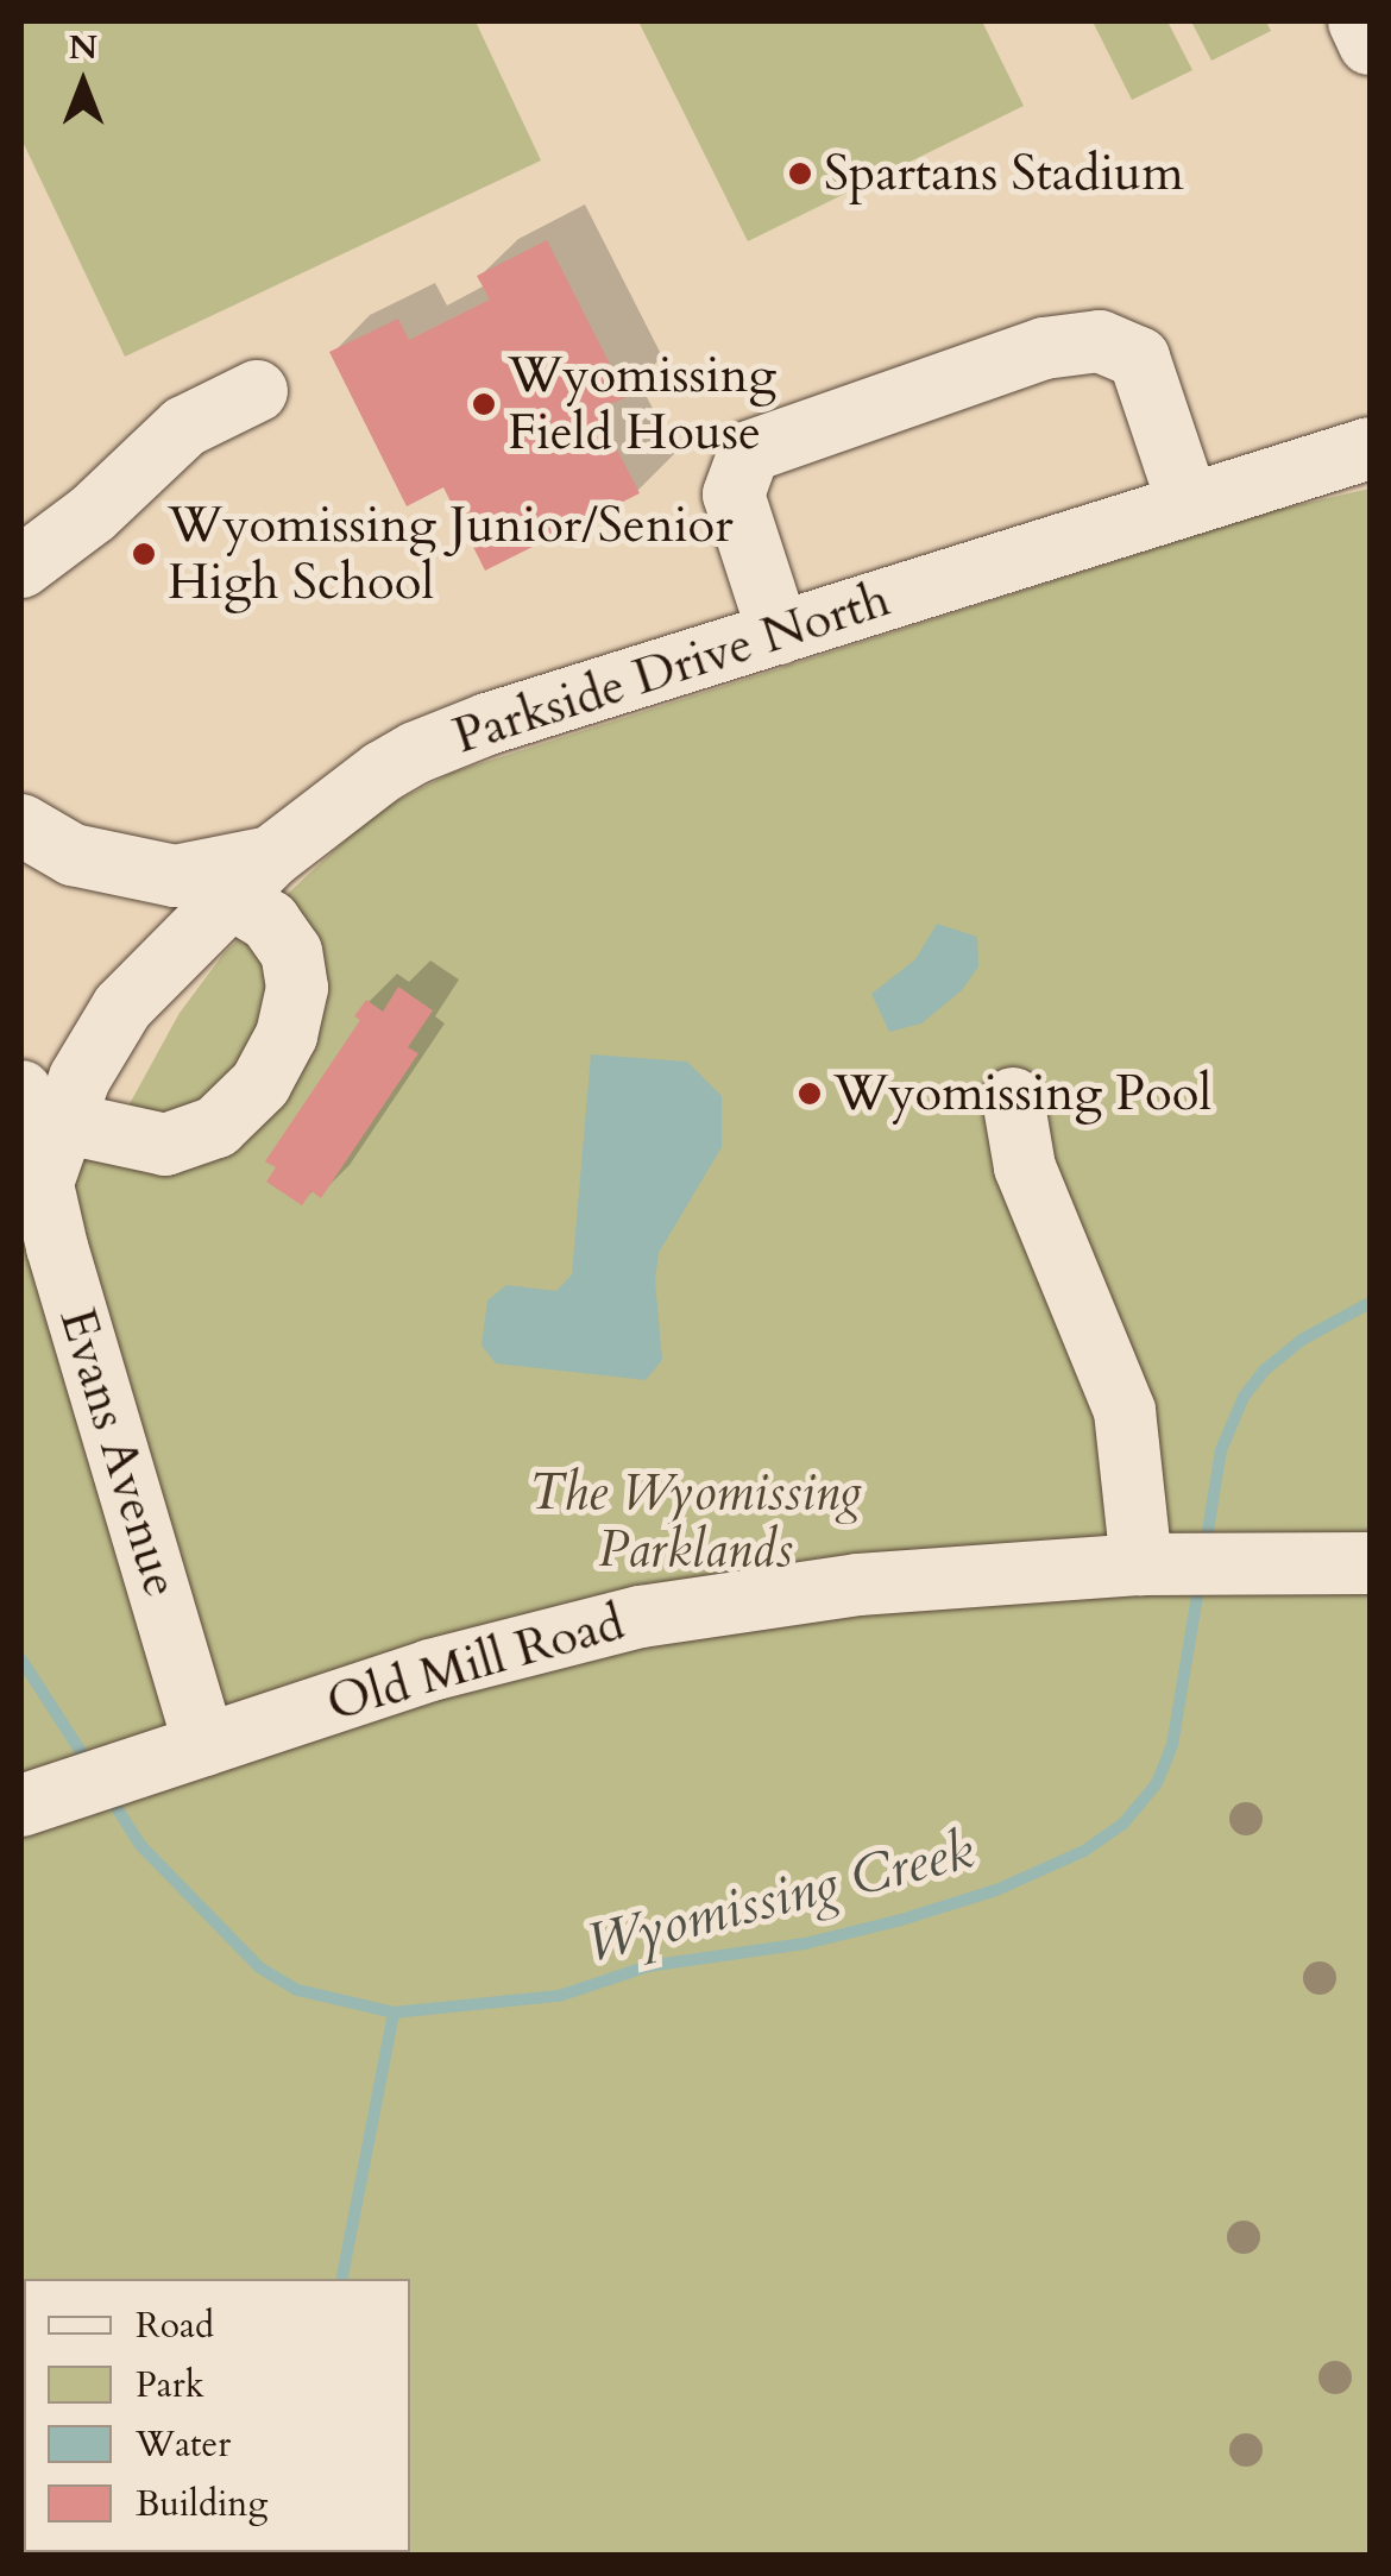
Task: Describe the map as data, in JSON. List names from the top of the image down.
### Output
{
  "streets": {
    "street": ["Parkside Drive North", "Evans Avenue", "Old Mill Road"]
  },
  "crossings": [
    ["Parkside Drive North", "Evans Avenue"],
    ["Evans Avenue", "Old Mill Road"]
  ],
  "water": ["Wyomissing Creek"],
  "parks": ["The Wyomissing Parklands"],
  "places": [
    "Spartans Stadium",
    "Wyomissing Field House",
    "Wyomissing Junior/Senior High School",
    "Wyomissing Pool"
  ],
  "legend": [
    "Road",
    "Park",
    "Water",
    "Building"
  ],
  "north": "top"
}
